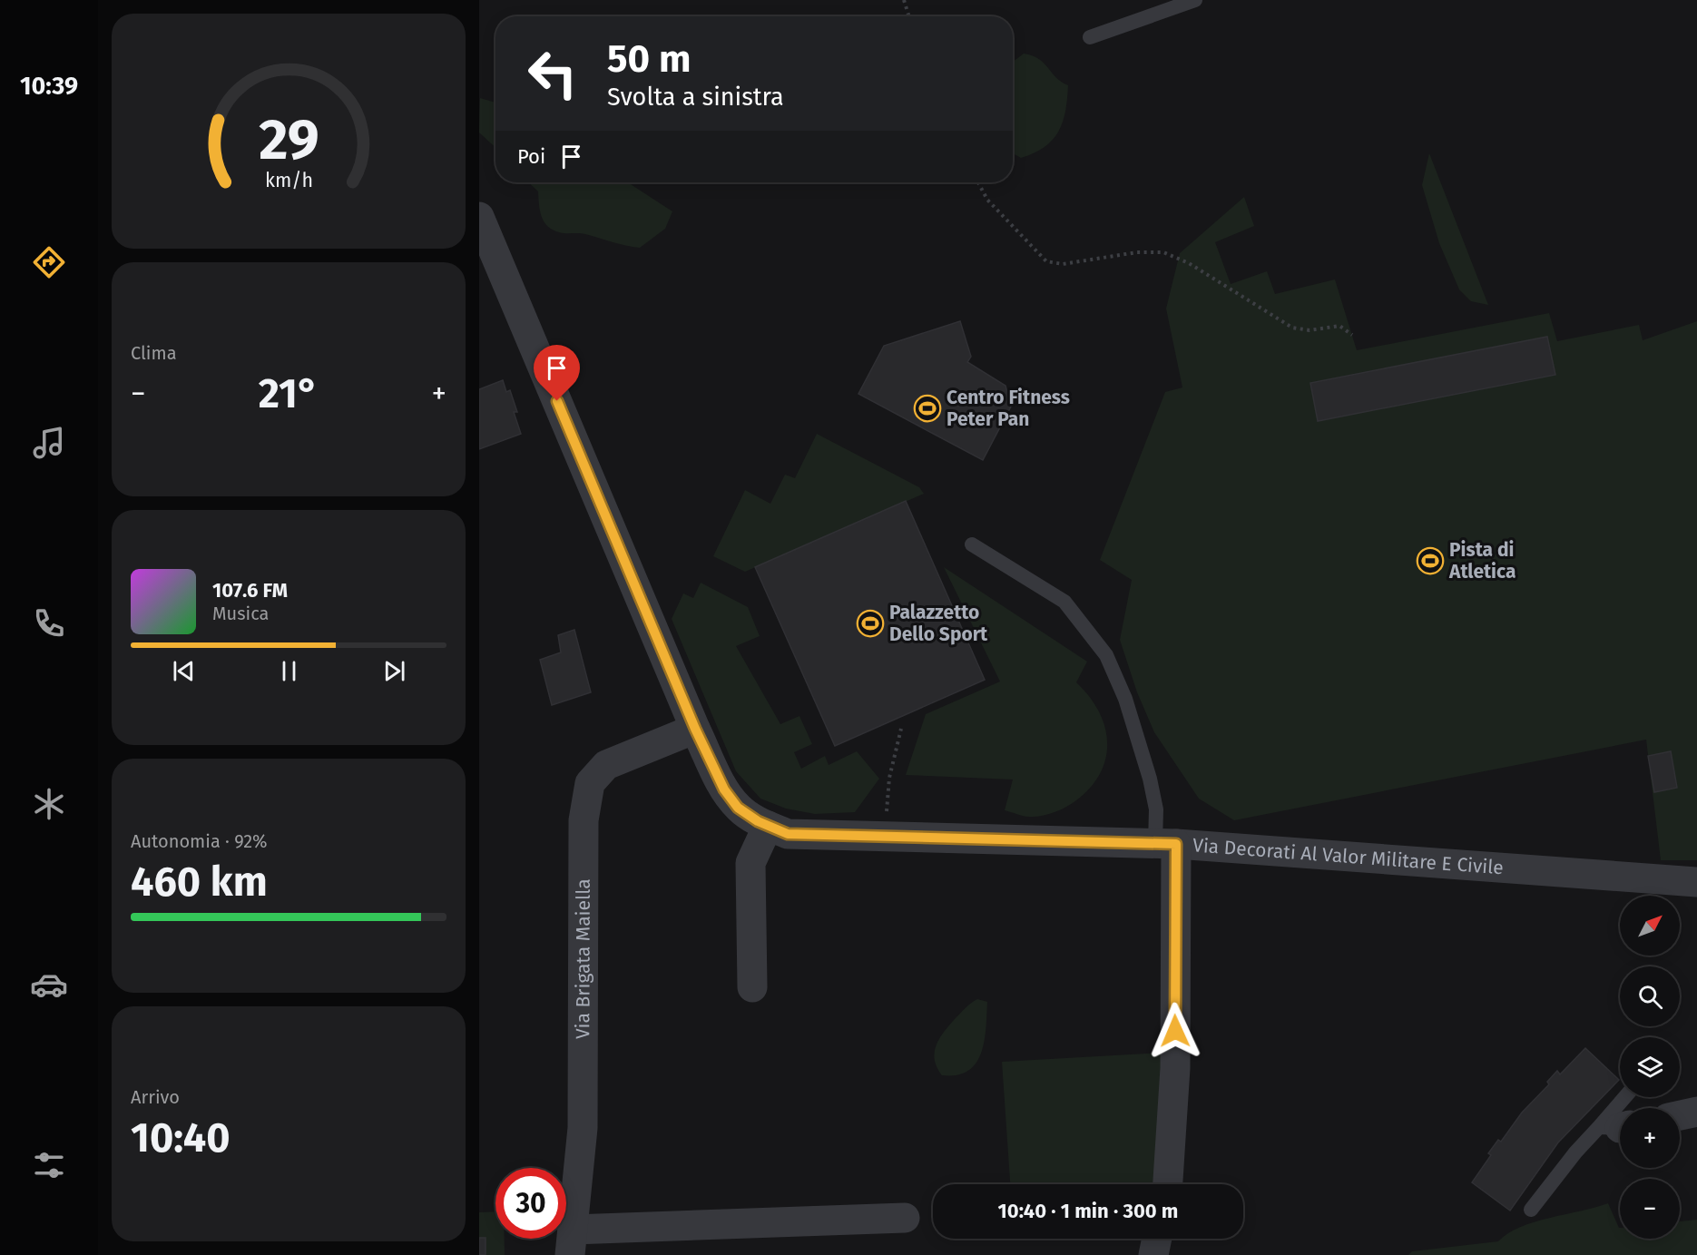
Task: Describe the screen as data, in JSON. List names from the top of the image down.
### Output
{
  "streets": {
    "street": ["Via Decorati Al Valor Militare E Civile", "Via Brigata Maiella"]
  },
  "crossings": [
    ["Via Decorati Al Valor Militare E Civile", "Via Brigata Maiella"]
  ],
  "places": {
    "sports": ["Centro Fitness Peter Pan", "Pista di Atletica", "Palazzetto Dello Sport"]
  },
  "north": "top right",
  "page": {
    "tabs": "10:39",
    "turn": ["50 m", "Svolta a sinistra"],
    "then": "Poi",
    "tile": [
      "Clima",
      ["Autonomia · 92%", "460 km"],
      ["Arrivo", "10:40"]
    ],
    "heat": ["−", "21°", "+"],
    "song": ["107.6 FM", "Musica"],
    "map_buttons": ["+", "−"],
    "limit": "30",
    "trip": "10:40 · 1 min · 300 m",
    "gauge": ["29", "km/h"]
  }
}
